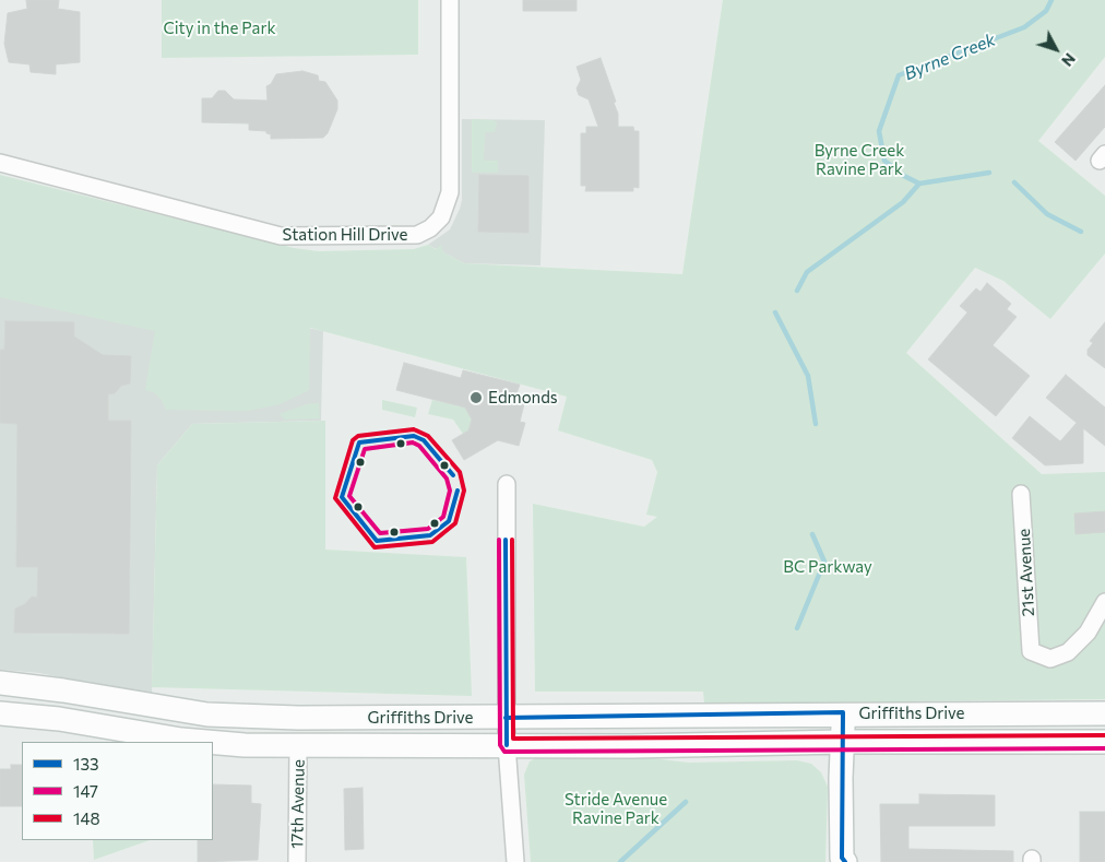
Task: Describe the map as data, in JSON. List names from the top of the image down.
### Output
{
  "streets": {
    "main road": ["Griffiths Drive"],
    "street": ["Station Hill Drive", "21st Avenue", "17th Avenue"]
  },
  "crossings": [
    ["Griffiths Drive", "17th Avenue"]
  ],
  "water": ["Byrne Creek"],
  "parks": [
    "City in the Park",
    "Byrne Creek Ravine Park",
    "BC Parkway",
    "Stride Avenue Ravine Park"
  ],
  "places": ["Edmonds"],
  "lines": ["transit line 148", "transit line 133", "transit line 147"],
  "legend": ["133", "147", "148"],
  "north": "bottom right"
}
